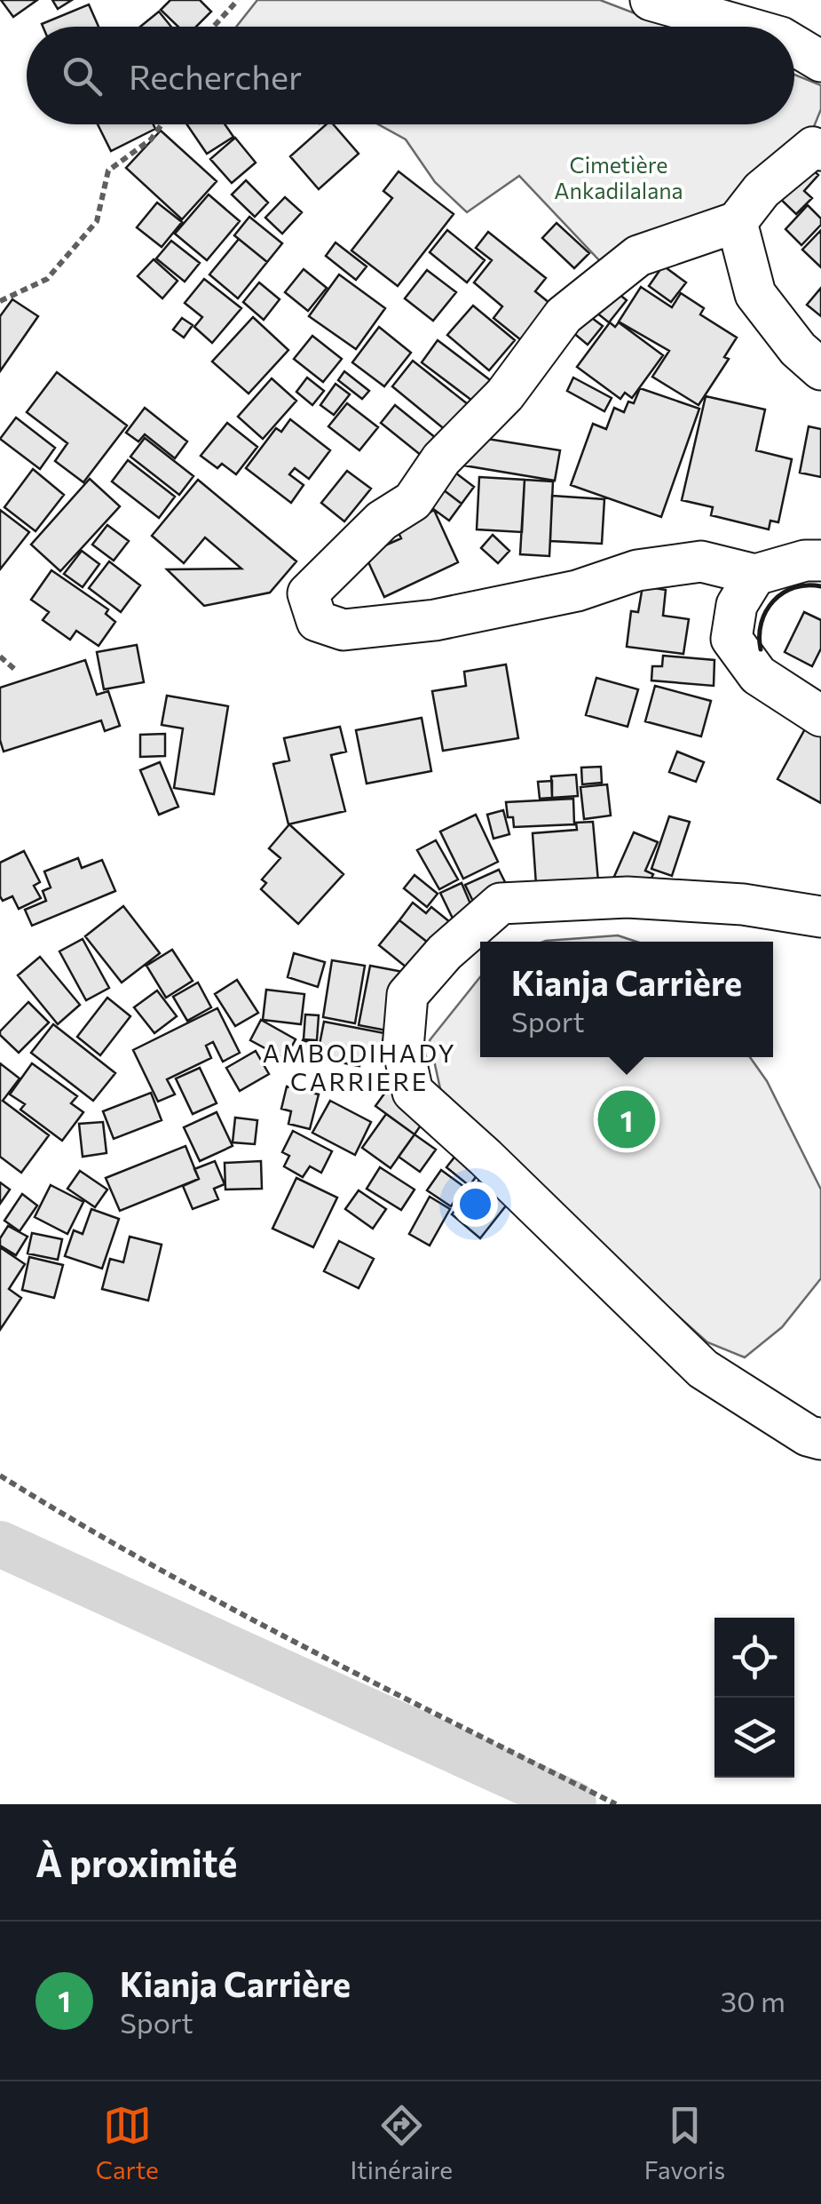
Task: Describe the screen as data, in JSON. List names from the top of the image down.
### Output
{
  "districts": ["AMBODIHADY CARRIERE"],
  "parks": ["Cimetière Ankadilalana"],
  "page": {
    "search": "Rechercher",
    "popup": ["Kianja Carrière", "Sport"],
    "pins": "1",
    "heading": "À proximité",
    "list": [
      {
        "mark": "1",
        "name": "Kianja Carrière",
        "note": "Sport",
        "value": "30 m"
      }
    ],
    "nav": ["Carte", "Itinéraire", "Favoris"]
  }
}
